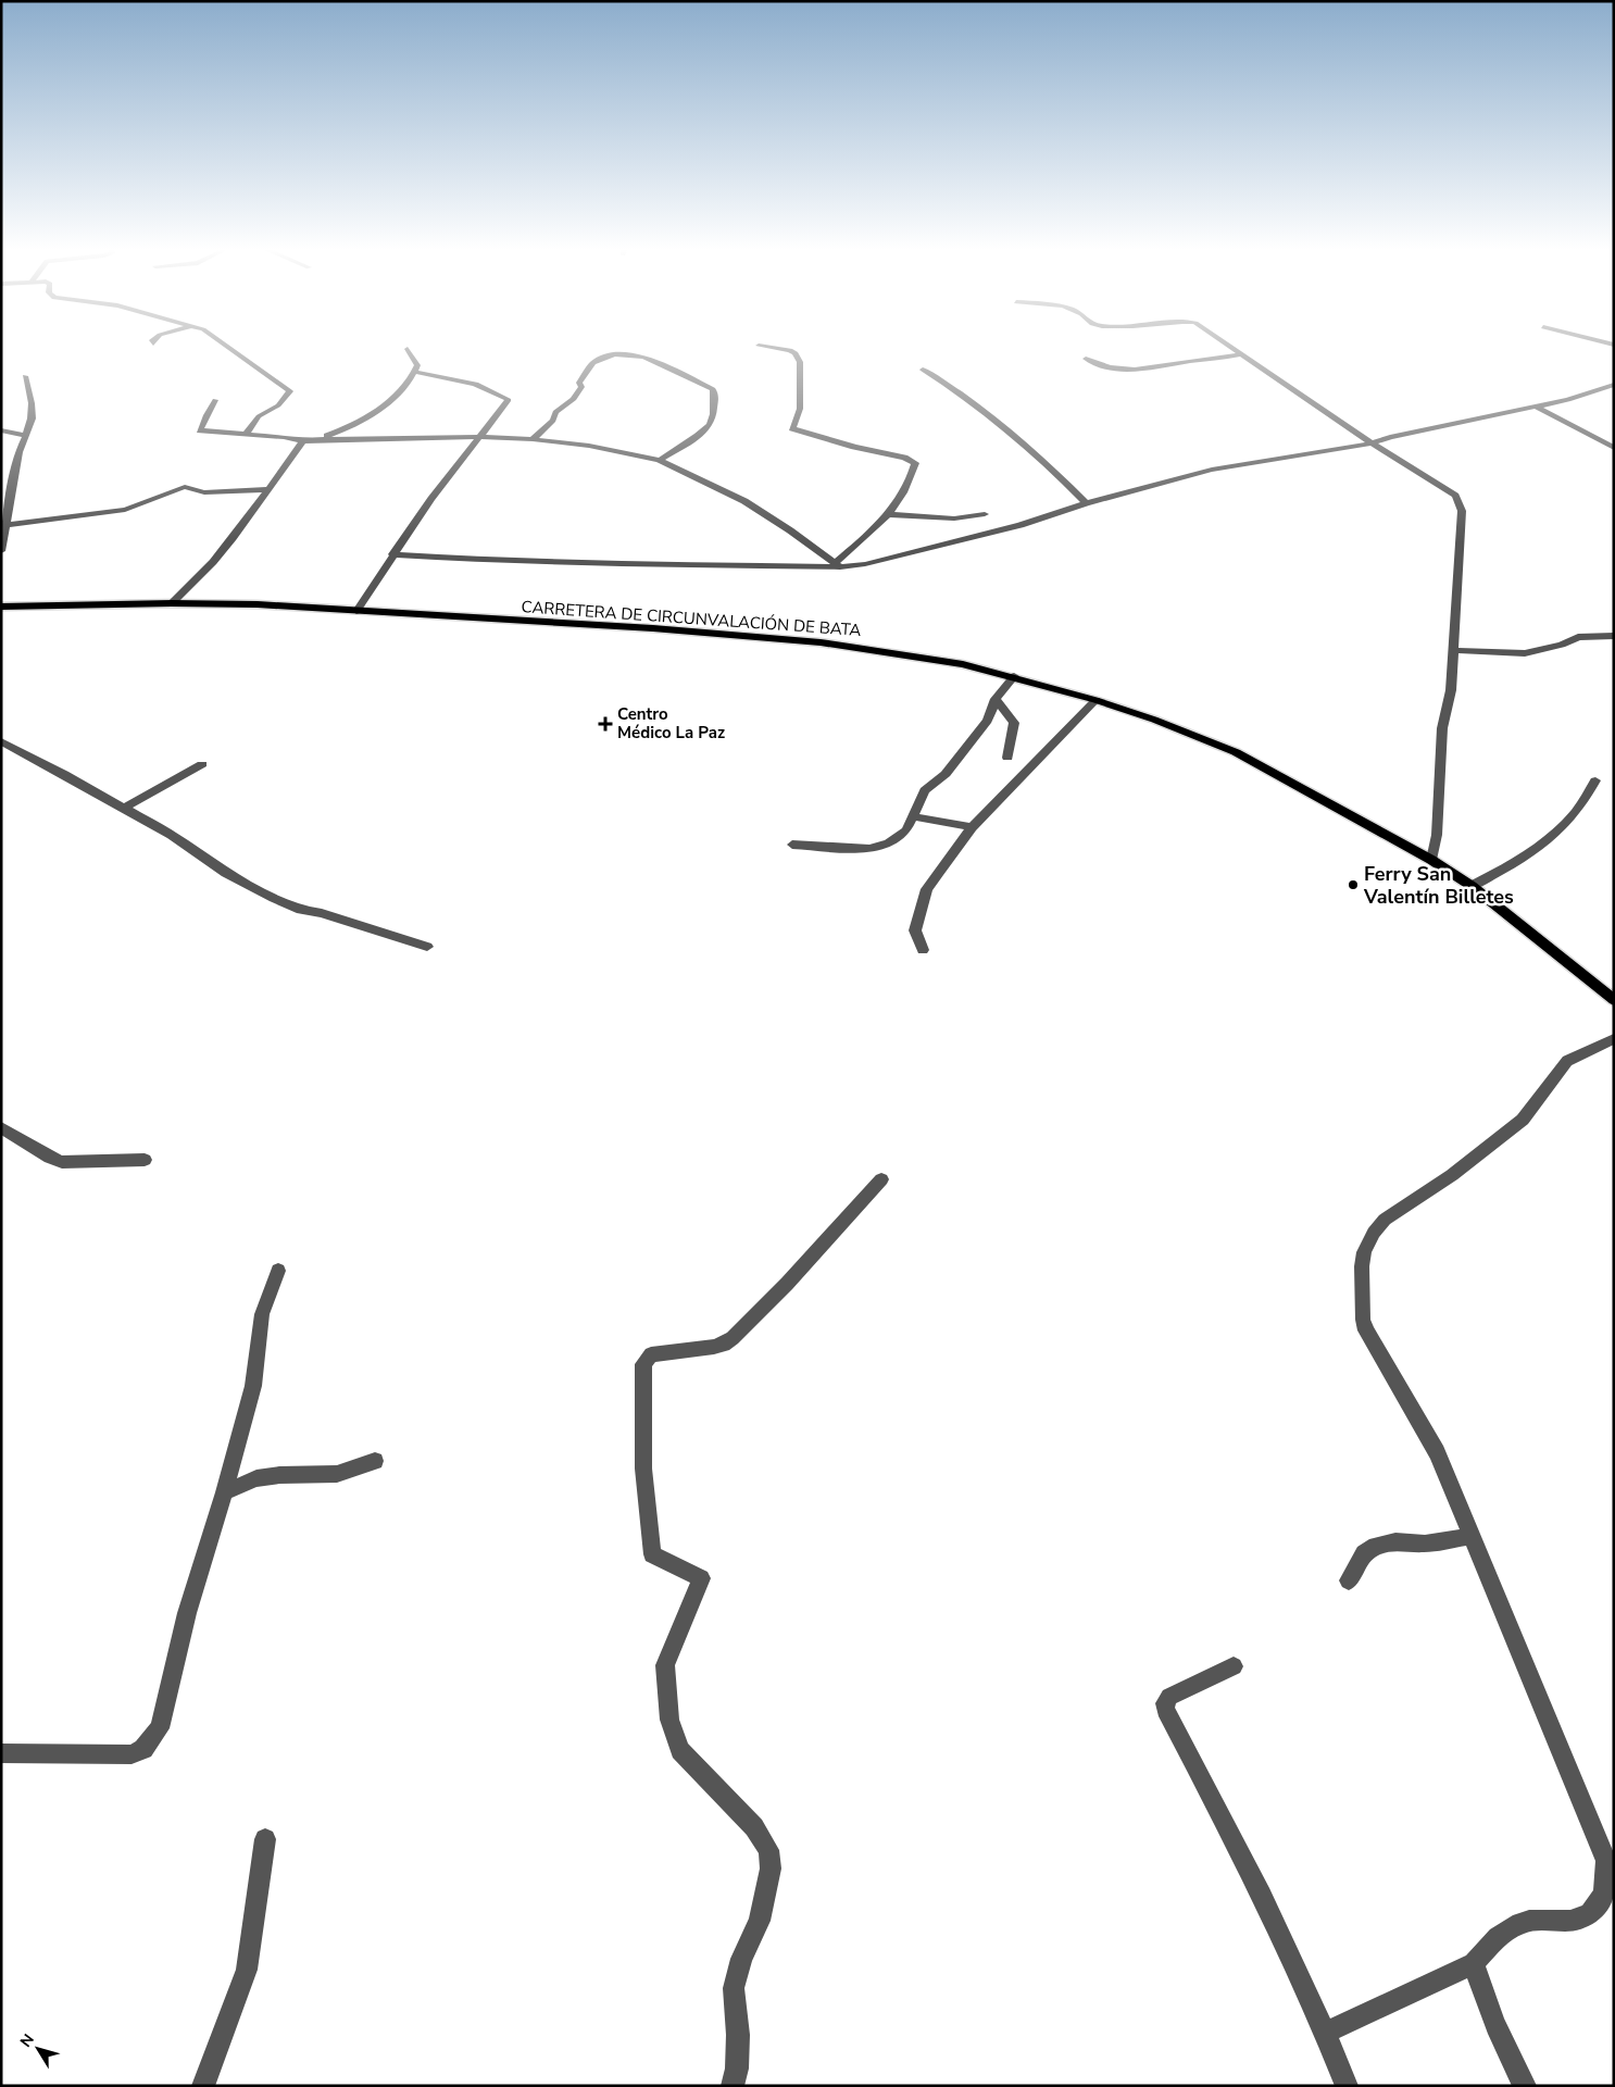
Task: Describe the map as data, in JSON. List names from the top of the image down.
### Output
{
  "streets": {
    "main road": ["CARRETERA DE CIRCUNVALACIÓN DE BATA"]
  },
  "places": {
    "health": ["Centro Médico La Paz"],
    "other": ["Ferry San Valentín Billetes"]
  },
  "north": "top left"
}
